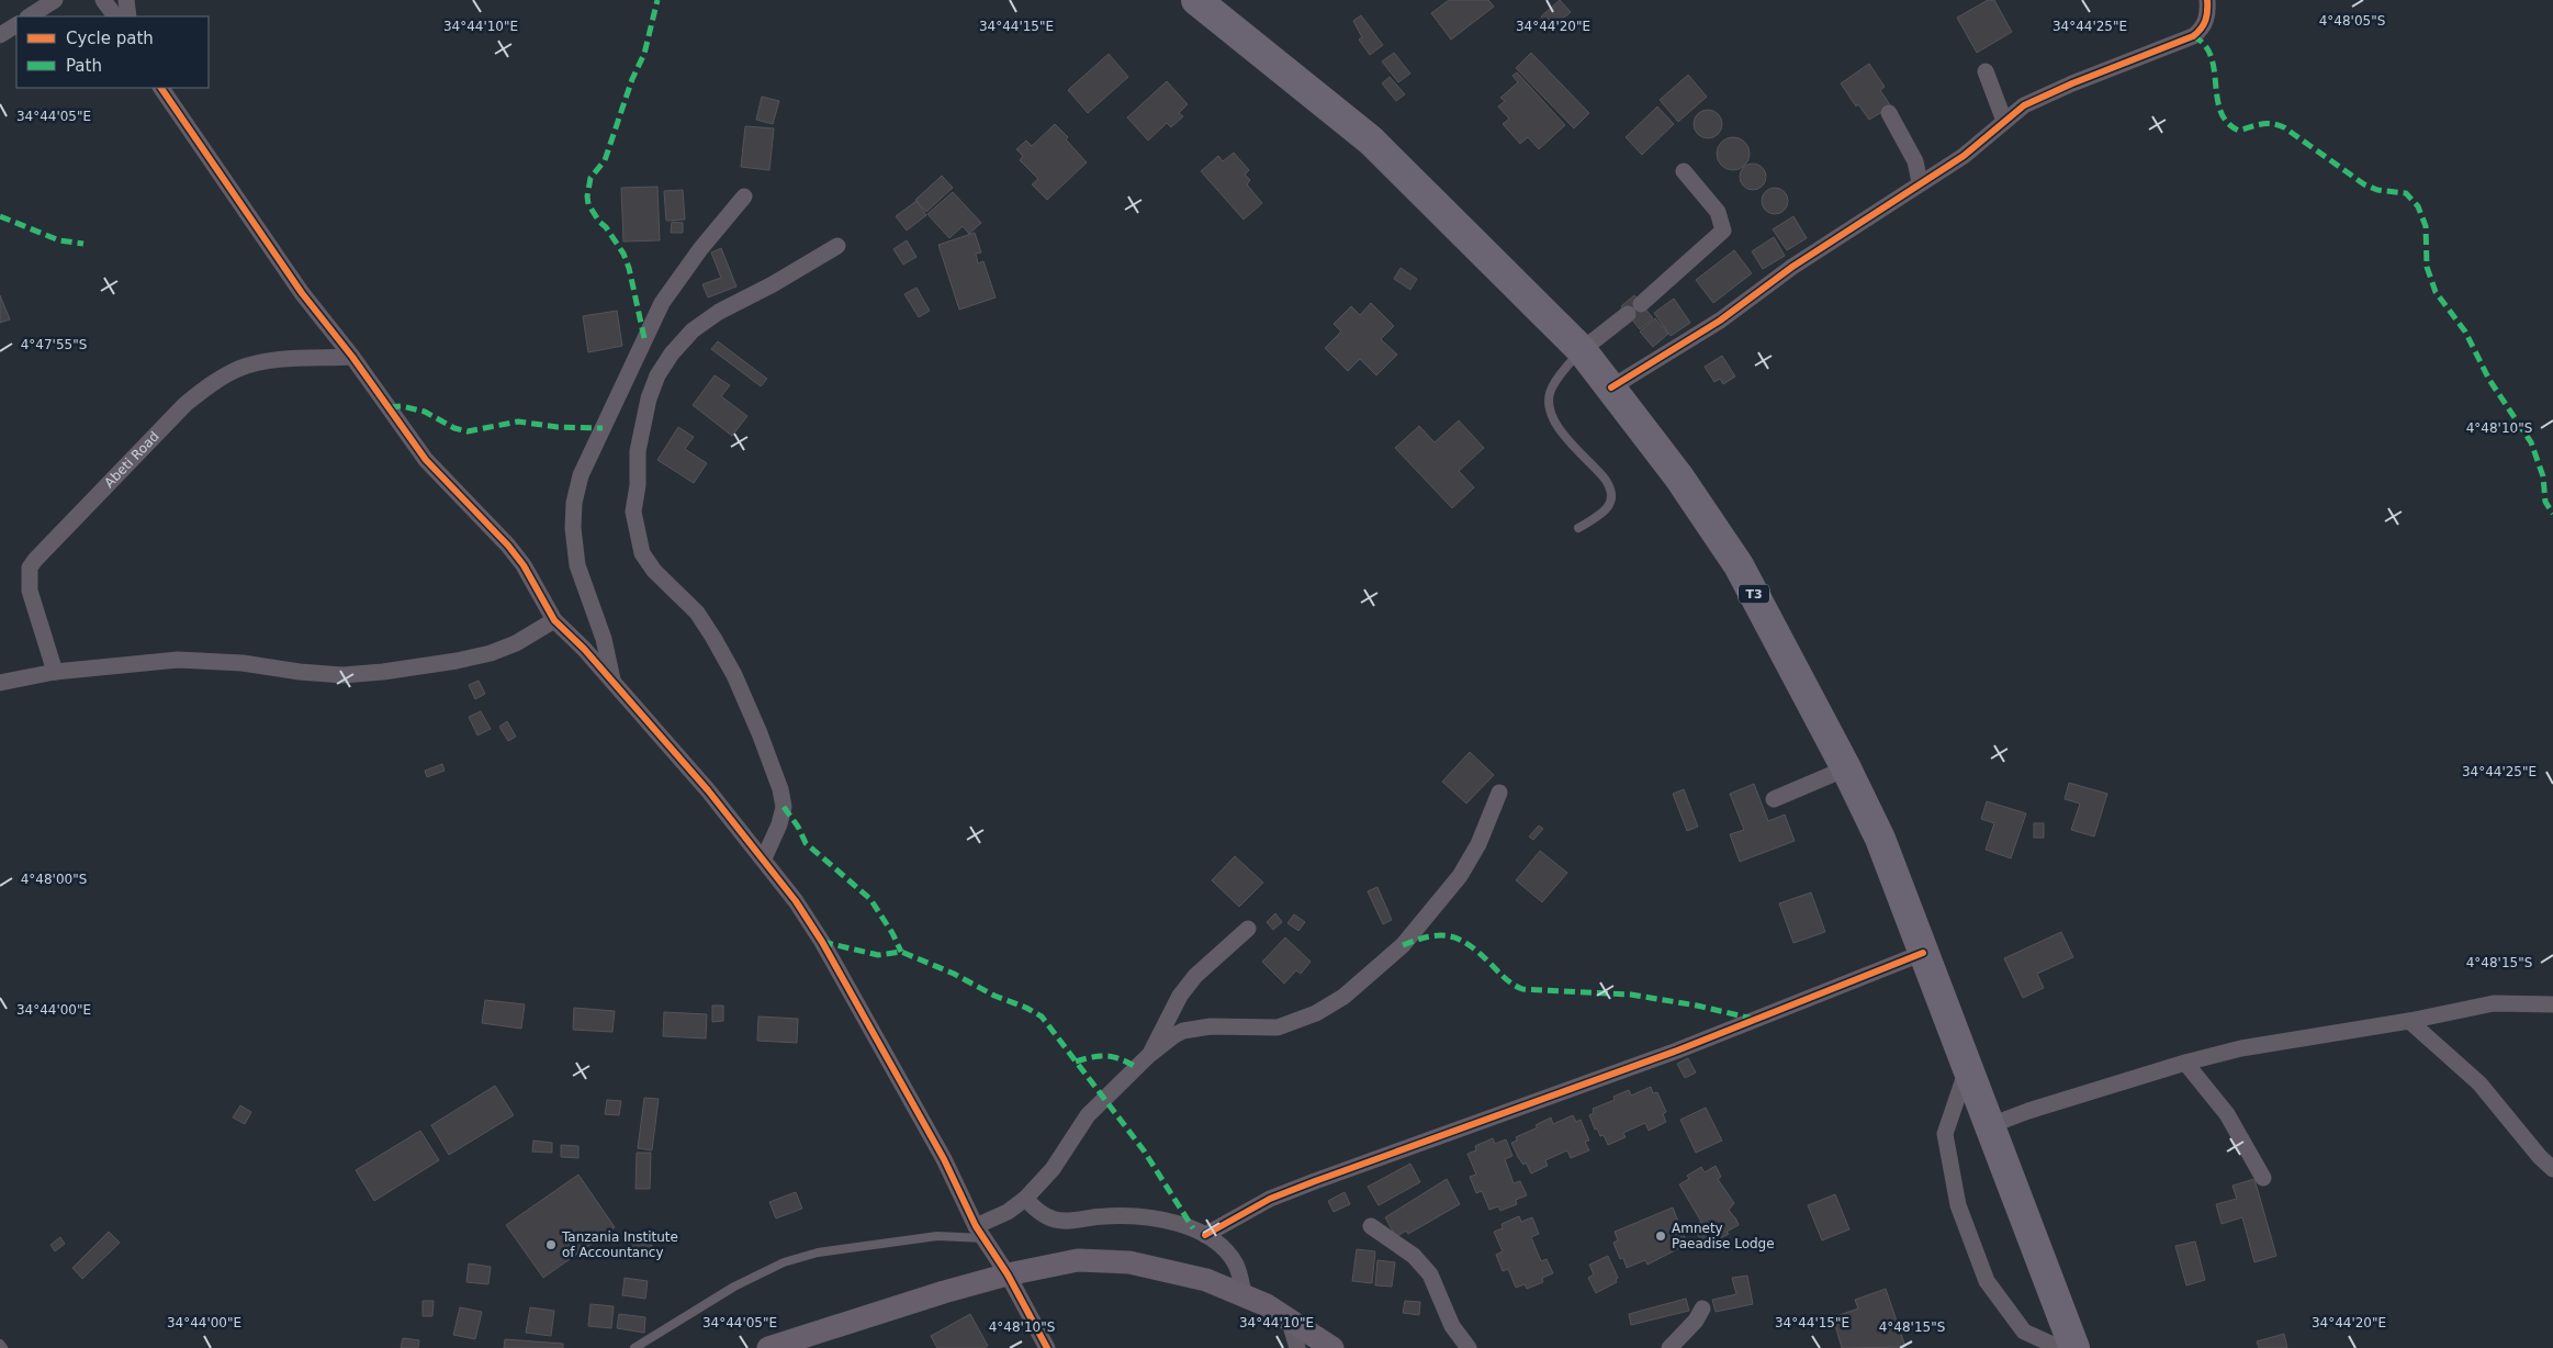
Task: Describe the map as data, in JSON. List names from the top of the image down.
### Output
{
  "streets": {
    "highway": ["T3"],
    "street": ["Abeti Road"]
  },
  "places": ["Amnety Paeadise Lodge", "Tanzania Institute of Accountancy"],
  "legend": ["Cycle path", "Path"],
  "coordinates": [
    "4°48'05\"S",
    "34°44'10\"E",
    "34°44'15\"E",
    "34°44'20\"E",
    "34°44'25\"E",
    "34°44'05\"E",
    "4°47'55\"S",
    "4°48'10\"S",
    "4°48'00\"S",
    "4°48'15\"S",
    "34°44'00\"E"
  ]
}
